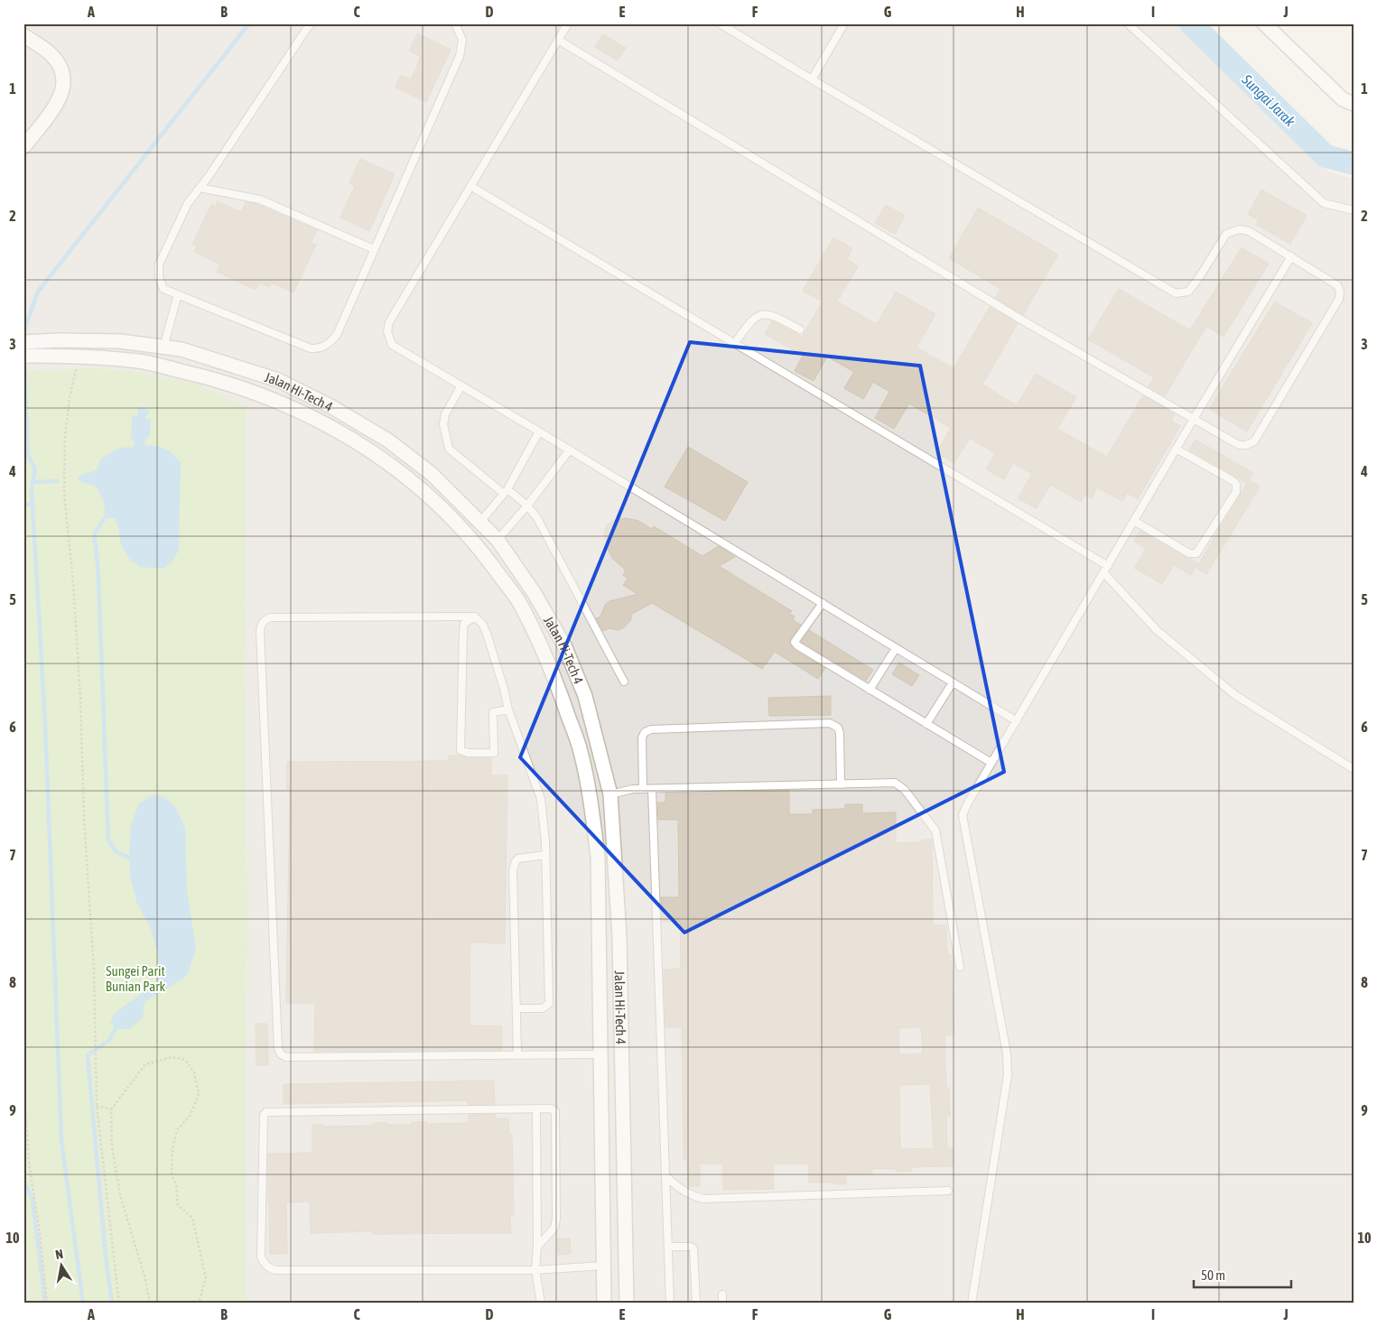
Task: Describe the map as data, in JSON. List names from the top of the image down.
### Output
{
  "streets": {
    "street": ["Jalan Hi-Tech 4"]
  },
  "water": ["Sungai Jarak"],
  "parks": ["Sungei Parit Bunian Park"],
  "scale_bar": "50 m",
  "north": "top",
  "grid": {
    "columns": [
      "A",
      "B",
      "C",
      "D",
      "E",
      "F",
      "G",
      "H",
      "I",
      "J"
    ],
    "rows": [
      "1",
      "2",
      "3",
      "4",
      "5",
      "6",
      "7",
      "8",
      "9",
      "10"
    ]
  }
}
